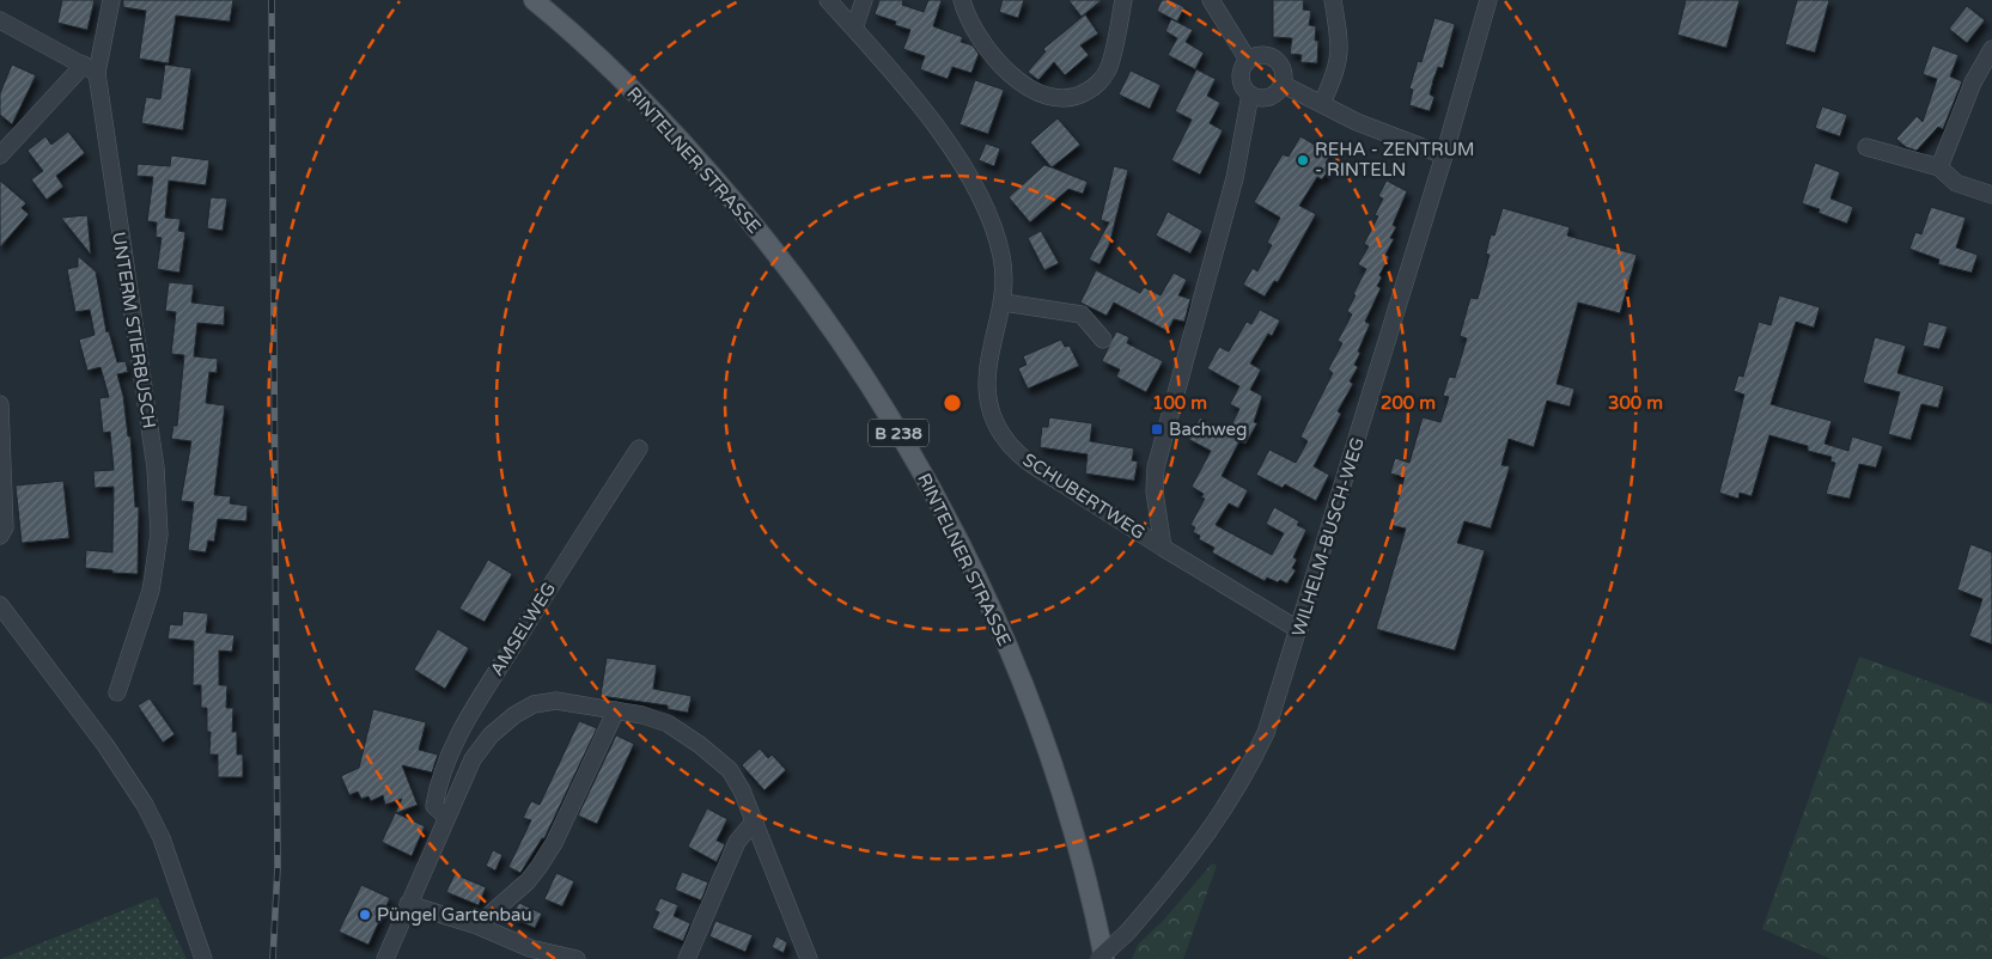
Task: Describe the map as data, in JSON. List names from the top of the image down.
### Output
{
  "streets": {
    "main road": ["RINTELNER STRASSE", "B 238"],
    "street": [
      "UNTERM STIERBUSCH",
      "SCHUBERTWEG",
      "WILHELM-BUSCH-WEG",
      "AMSELWEG"
    ]
  },
  "places": {
    "other": ["REHA - ZENTRUM - RINTELN", "Püngel Gartenbau"],
    "transit": ["Bachweg"]
  },
  "rings": ["100 m", "200 m", "300 m"]
}
